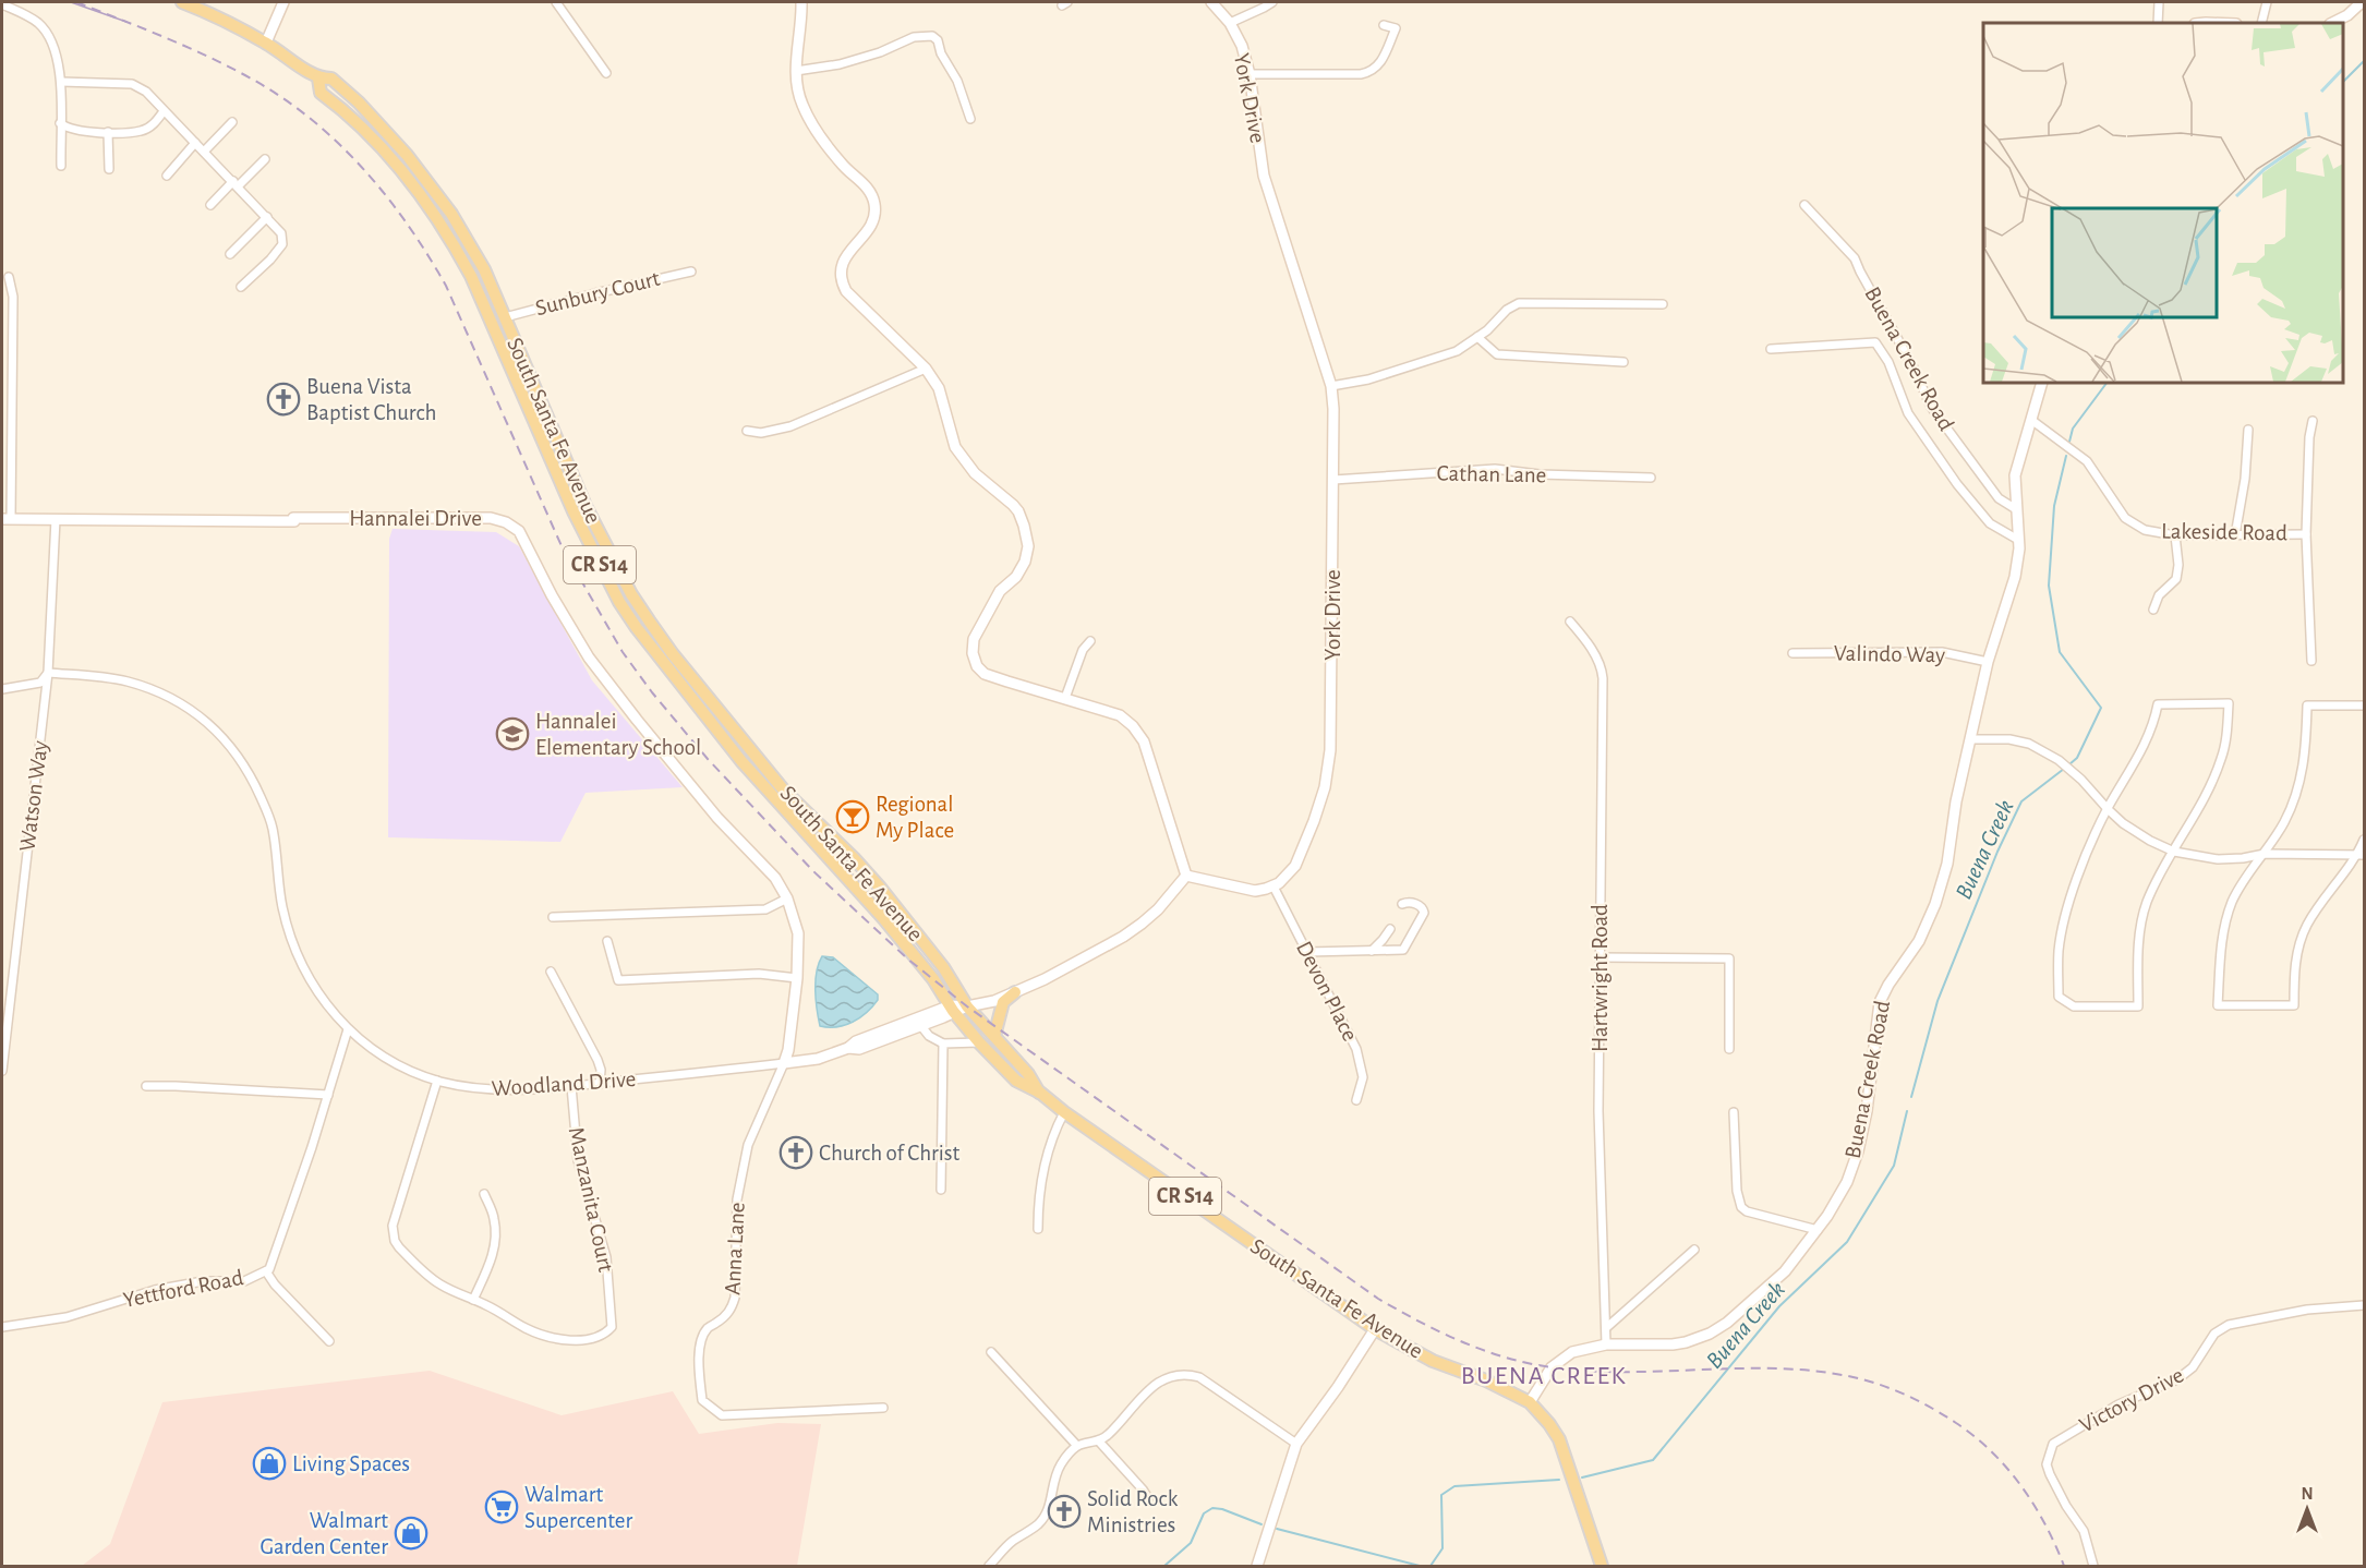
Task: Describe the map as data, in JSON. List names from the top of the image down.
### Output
{
  "streets": {
    "main road": ["South Santa Fe Avenue", "CR S14"],
    "street": [
      "York Drive",
      "Sunbury Court",
      "Buena Creek Road",
      "Cathan Lane",
      "Hannalei Drive",
      "Lakeside Road",
      "Valindo Way",
      "Watson Way",
      "Hartwright Road",
      "Devon Place",
      "Woodland Drive",
      "Manzanita Court",
      "Anna Lane",
      "Yettford Road",
      "Victory Drive"
    ]
  },
  "crossings": [
    ["York Drive", "Cathan Lane"],
    ["York Drive", "Devon Place"],
    ["Sunbury Court", "South Santa Fe Avenue"],
    ["Buena Creek Road", "South Santa Fe Avenue"],
    ["Buena Creek Road", "Lakeside Road"],
    ["Buena Creek Road", "Valindo Way"],
    ["Buena Creek Road", "Hartwright Road"],
    ["South Santa Fe Avenue", "Woodland Drive"],
    ["Hannalei Drive", "Watson Way"],
    ["Hannalei Drive", "Woodland Drive"],
    ["Hannalei Drive", "Anna Lane"],
    ["Watson Way", "Woodland Drive"],
    ["Woodland Drive", "Manzanita Court"],
    ["Woodland Drive", "Anna Lane"],
    ["Woodland Drive", "Yettford Road"]
  ],
  "districts": ["BUENA CREEK"],
  "water": ["Buena Creek"],
  "places": {
    "church": ["Buena Vista Baptist Church", "Church of Christ", "Solid Rock Ministries"],
    "school or university": ["Hannalei Elementary School"],
    "bar": ["Regional My Place"],
    "shop": ["Living Spaces", "Walmart Garden Center"],
    "supermarket": ["Walmart Supercenter"]
  },
  "north": "top"
}
